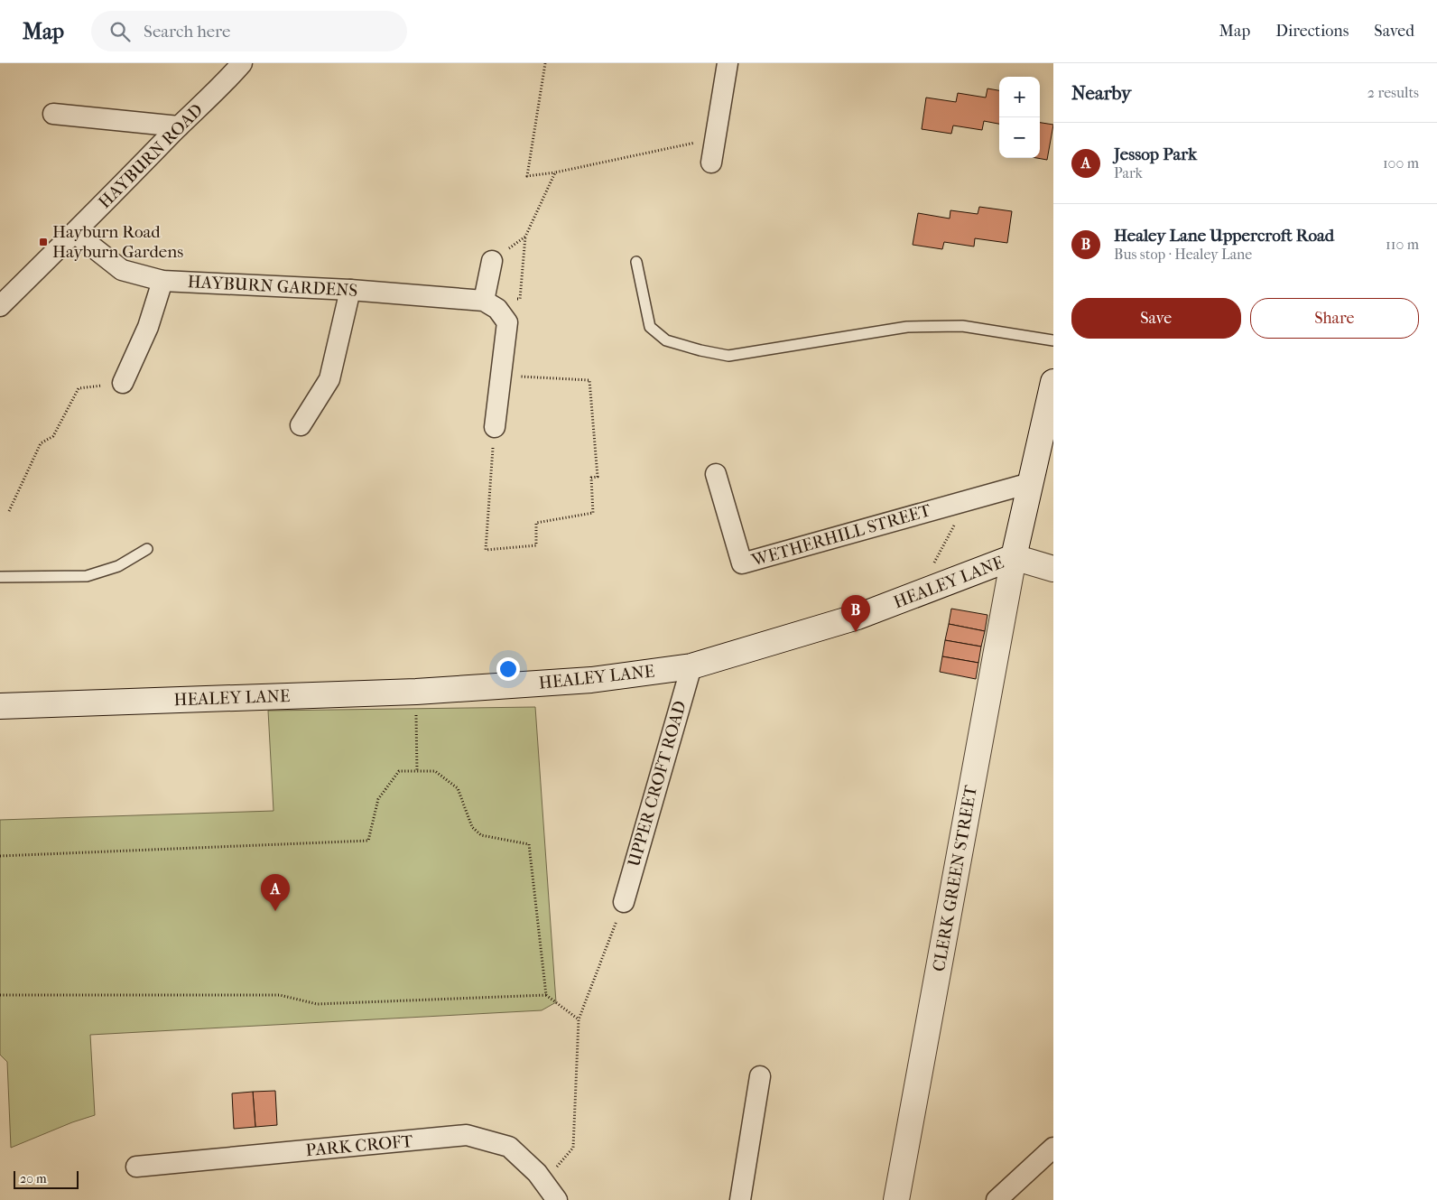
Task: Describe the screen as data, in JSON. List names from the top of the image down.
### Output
{
  "streets": {
    "main road": ["HEALEY LANE", "CLERK GREEN STREET"],
    "street": [
      "HAYBURN ROAD",
      "HAYBURN GARDENS",
      "WETHERHILL STREET",
      "UPPER CROFT ROAD",
      "PARK CROFT"
    ]
  },
  "crossings": [
    ["HAYBURN ROAD", "HAYBURN GARDENS"],
    ["WETHERHILL STREET", "CLERK GREEN STREET"],
    ["HEALEY LANE", "UPPER CROFT ROAD"],
    ["HEALEY LANE", "CLERK GREEN STREET"]
  ],
  "places": {
    "transit": ["Hayburn Road Hayburn Gardens"]
  },
  "scale_bar": "20 m",
  "page": {
    "header": "Map",
    "search": "Search here",
    "nav": ["Map", "Directions", "Saved"],
    "heading": ["Nearby", "2 results"],
    "map_buttons": ["+", "−"],
    "list": [
      {
        "mark": "A",
        "name": "Jessop Park",
        "note": "Park",
        "value": "100 m"
      },
      {
        "mark": "B",
        "name": "Healey Lane Uppercroft Road",
        "note": "Bus stop · Healey Lane",
        "value": "110 m"
      }
    ],
    "buttons": ["Save", "Share"],
    "pins": ["B", "A"],
    "scale": "20 m"
  }
}
